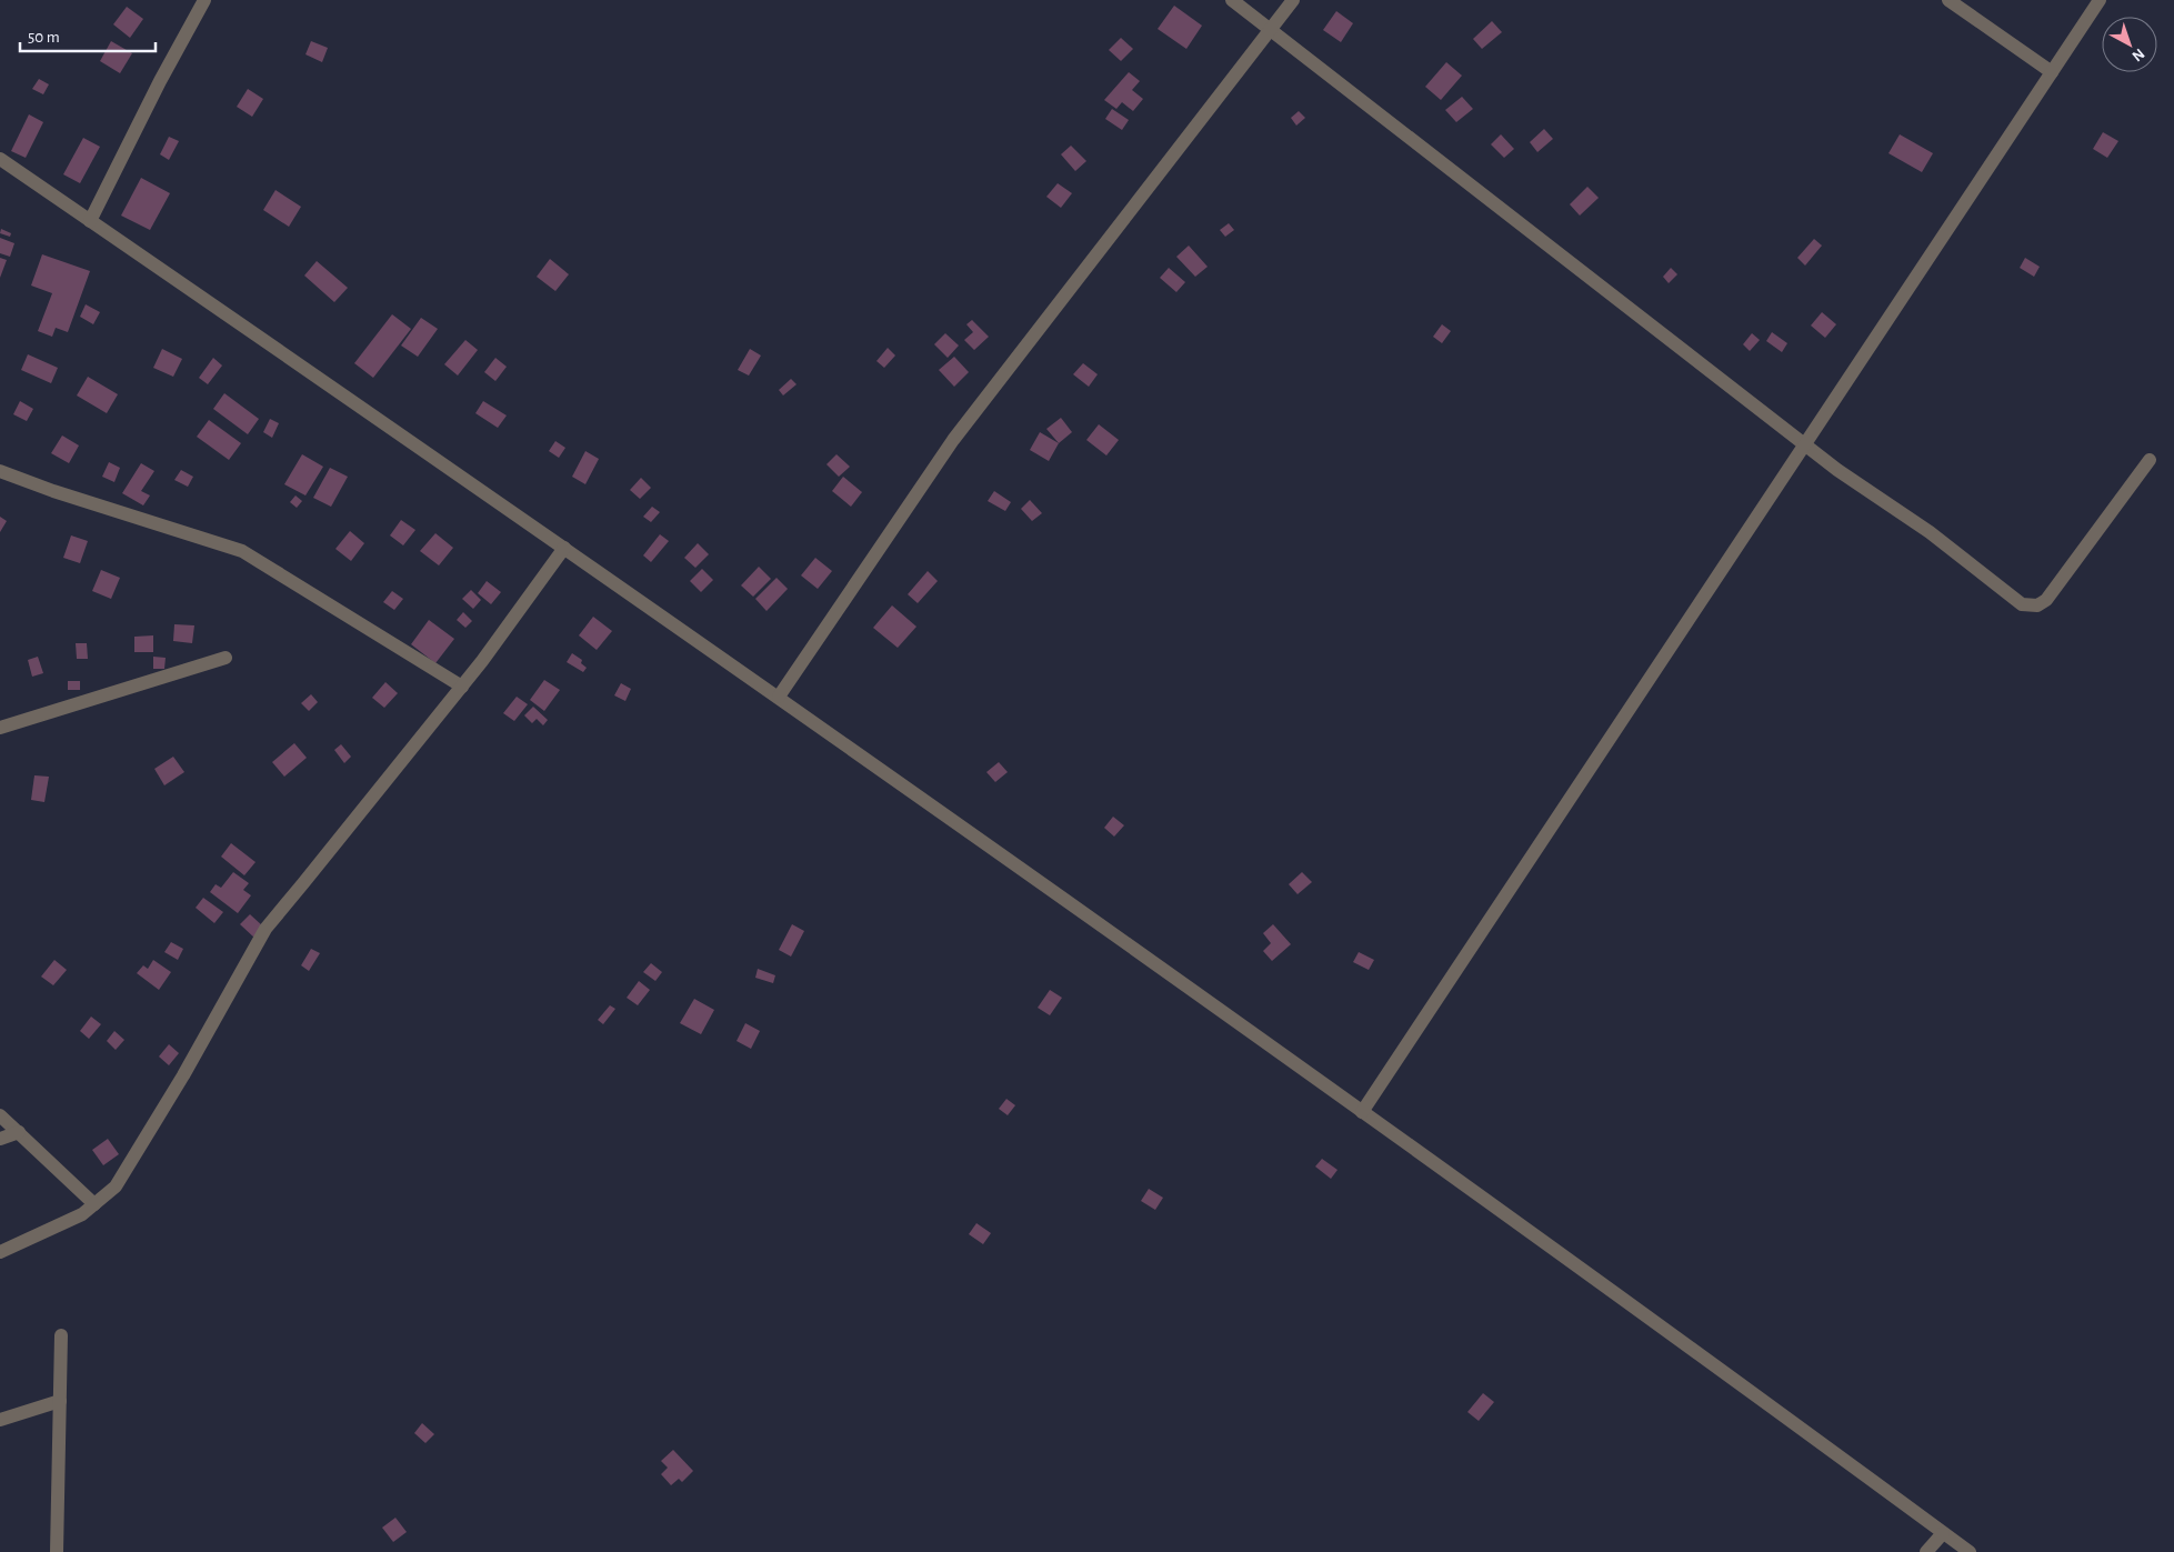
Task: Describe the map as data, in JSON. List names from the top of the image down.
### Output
{
  "scale_bar": "50 m",
  "north": "bottom right"
}
